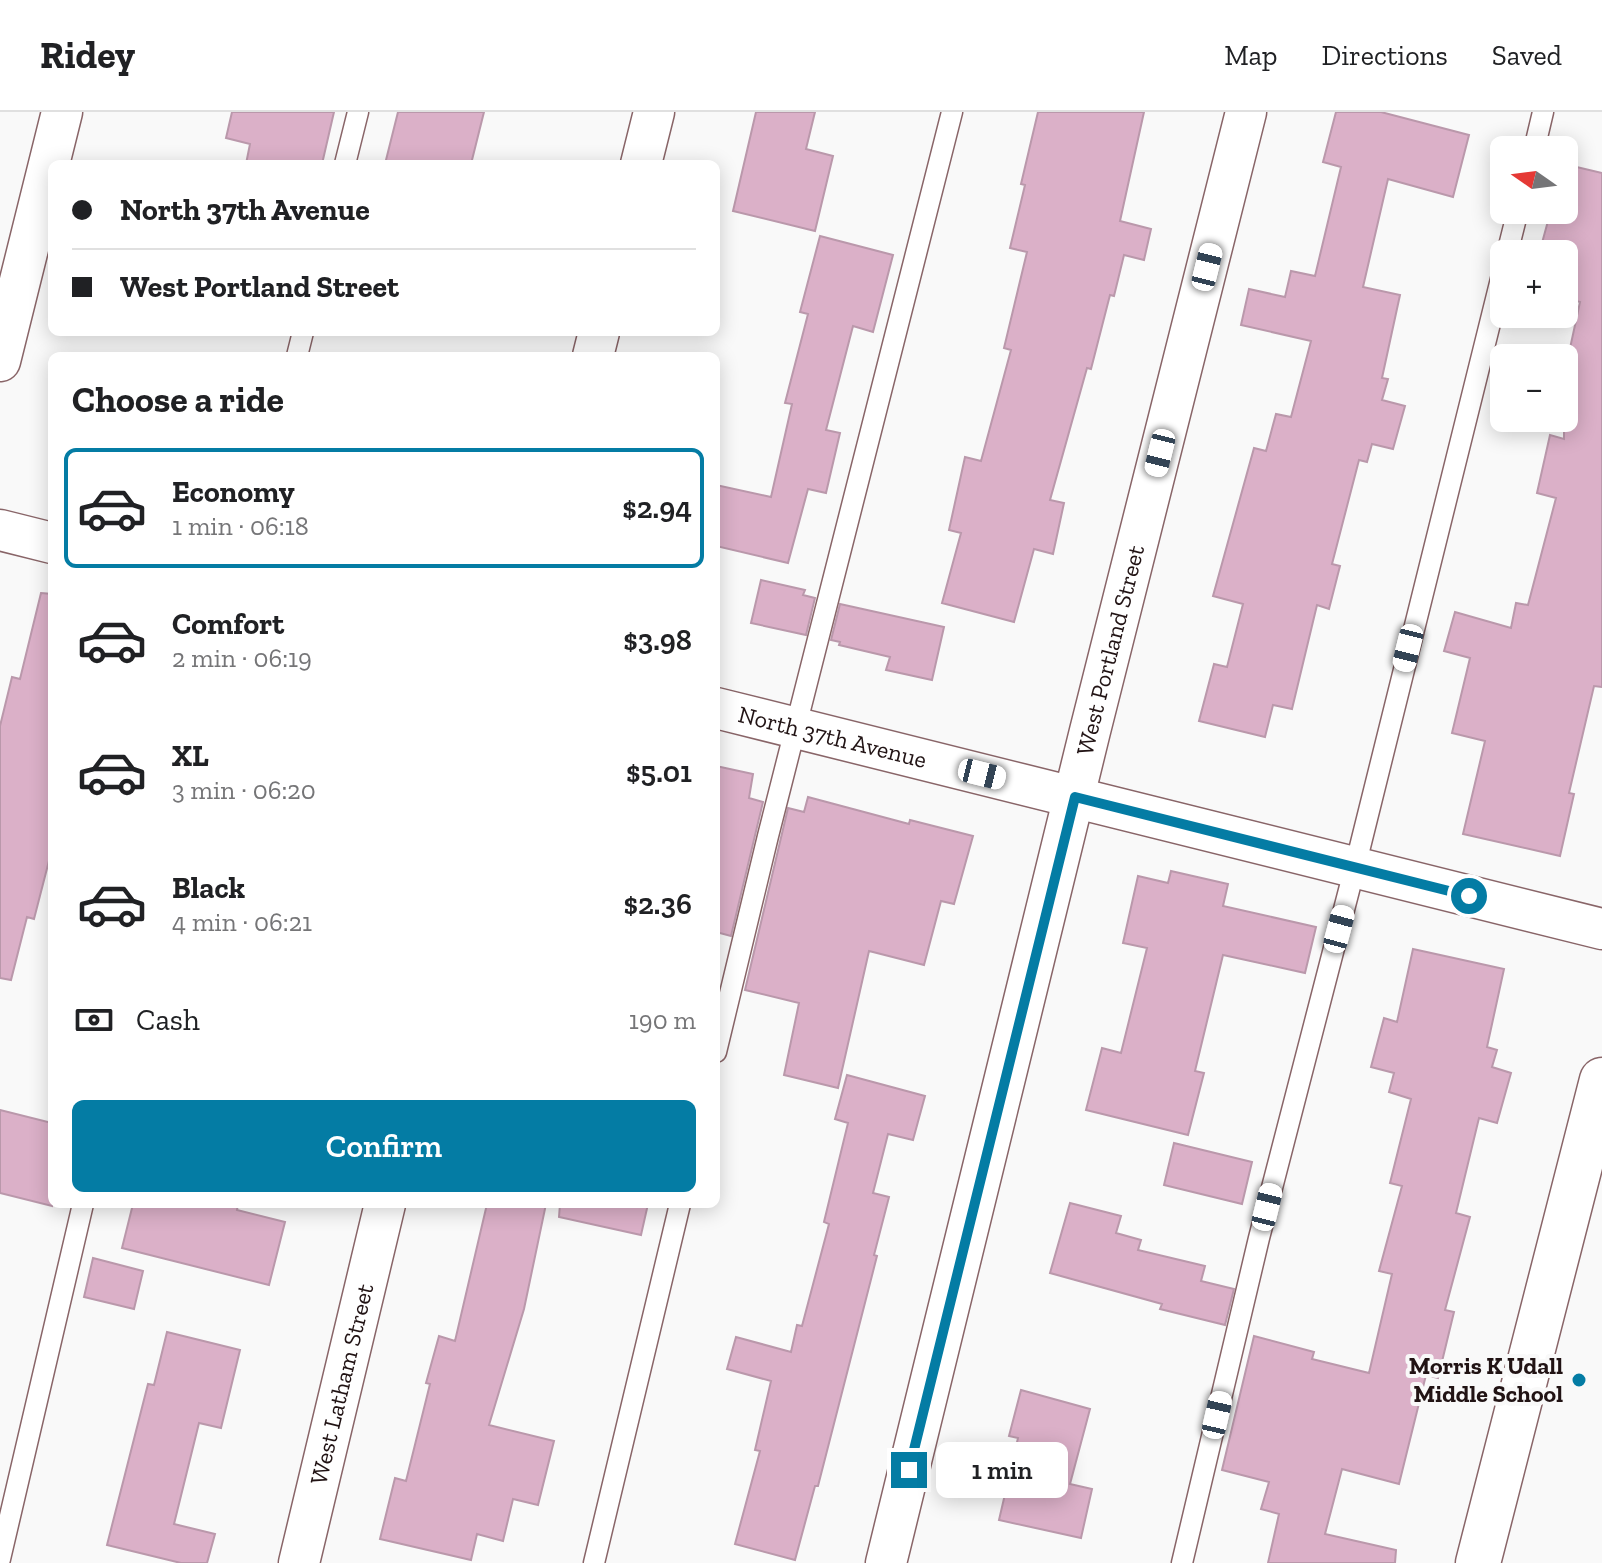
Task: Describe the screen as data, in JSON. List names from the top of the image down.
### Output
{
  "streets": {
    "street": ["West Portland Street", "North 37th Avenue", "West Latham Street"]
  },
  "crossings": [
    ["West Portland Street", "North 37th Avenue"]
  ],
  "places": ["Morris K Udall Middle School"],
  "north": "left",
  "page": {
    "header": "Ridey",
    "nav": ["Map", "Directions", "Saved"],
    "map_buttons": ["+", "−"],
    "banner": ["North 37th Avenue", "West Portland Street"],
    "heading": "Choose a ride",
    "list": [
      {
        "name": "Economy",
        "note": "1 min · 06:18",
        "value": "$2.94"
      },
      {
        "name": "Comfort",
        "note": "2 min · 06:19",
        "value": "$3.98"
      },
      {
        "name": "XL",
        "note": "3 min · 06:20",
        "value": "$5.01"
      },
      {
        "name": "Black",
        "note": "4 min · 06:21",
        "value": "$2.36"
      }
    ],
    "pay": ["Cash", "190 m"],
    "buttons": "Confirm",
    "bubble": "1 min"
  }
}
